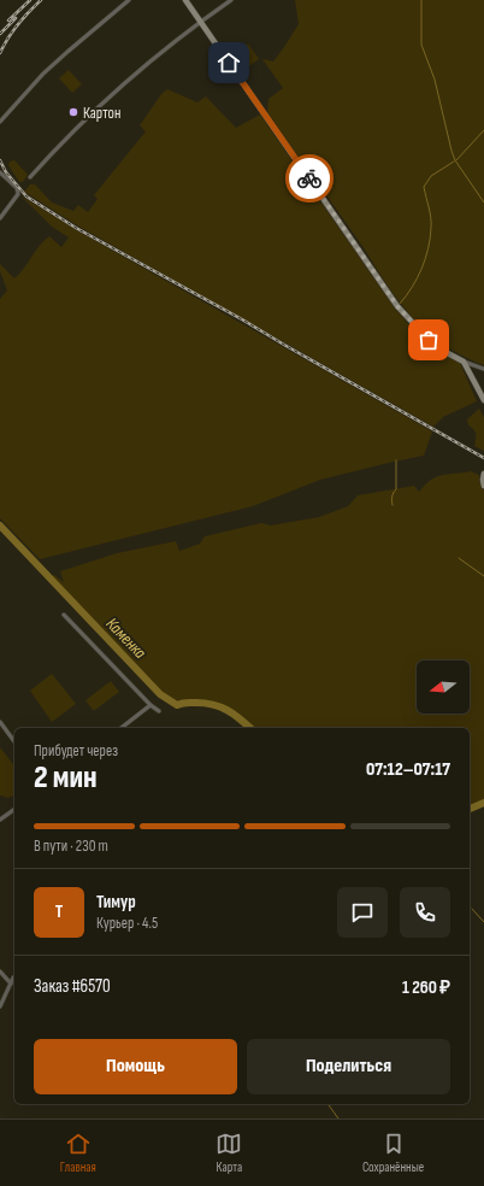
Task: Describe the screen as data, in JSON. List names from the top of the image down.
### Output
{
  "water": ["Каменка"],
  "places": ["Картон"],
  "north": "left",
  "page": {
    "heading": ["2 мин", "Прибудет через", "07:12–07:17"],
    "panel": [
      "Тимур",
      "Курьер · 4.5",
      "Заказ #6570",
      "1 260 ₽"
    ],
    "bar": "В пути · 230 m",
    "round": "Т",
    "buttons": ["Помощь", "Поделиться"],
    "tabs": ["Главная", "Карта", "Сохранённые"]
  }
}
